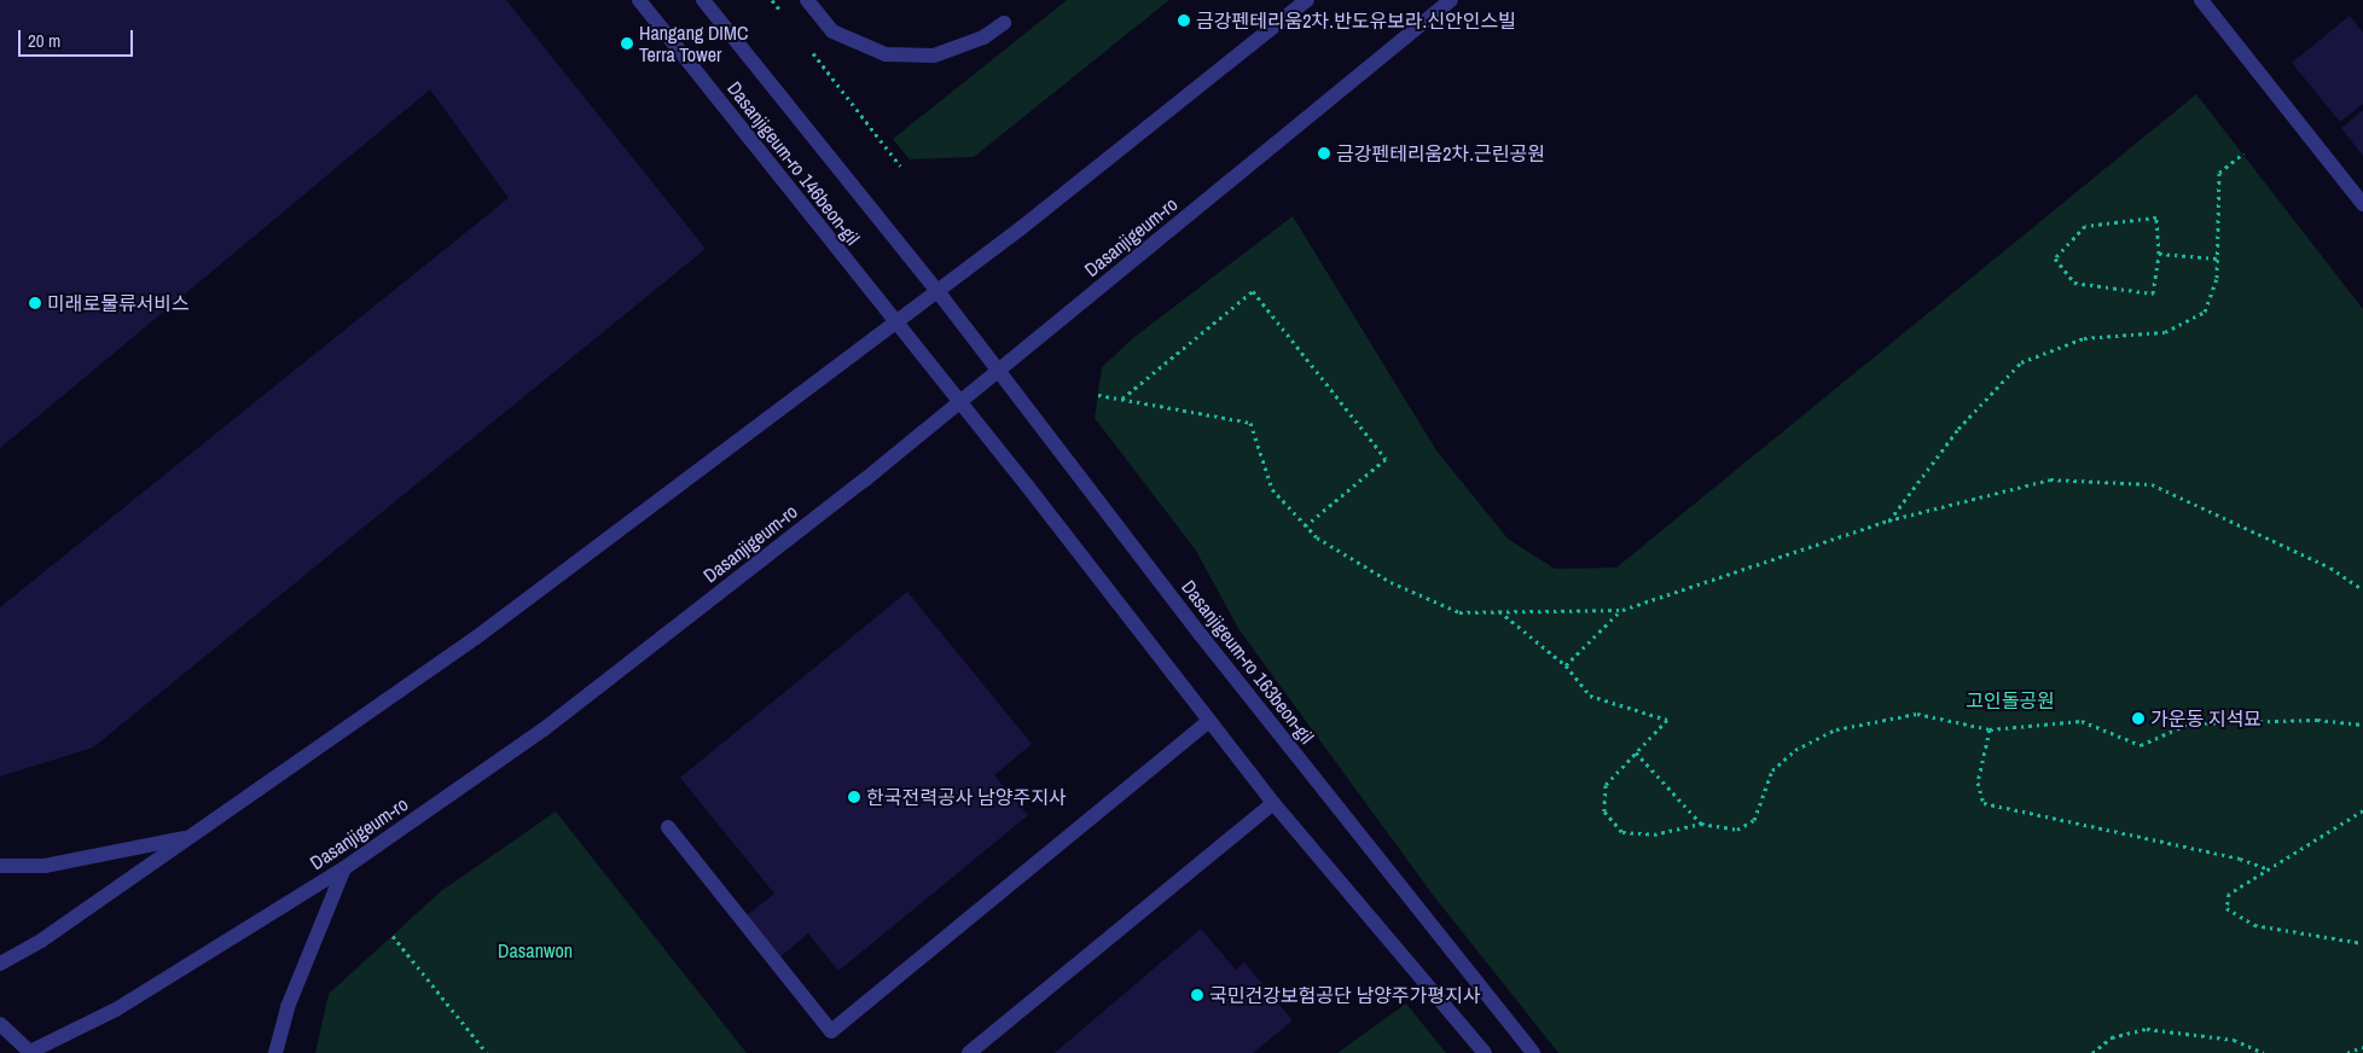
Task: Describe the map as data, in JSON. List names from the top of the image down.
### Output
{
  "streets": {
    "street": ["Dasanjigeum-ro 146beon-gil", "Dasanjigeum-ro", "Dasanjigeum-ro 163beon-gil"]
  },
  "crossings": [
    ["Dasanjigeum-ro 146beon-gil", "Dasanjigeum-ro 163beon-gil"],
    ["Dasanjigeum-ro", "Dasanjigeum-ro 163beon-gil"]
  ],
  "parks": ["고인돌공원", "Dasanwon"],
  "places": [
    "금강펜테리움2차.반도유보라.신안인스빌",
    "Hangang DIMC Terra Tower",
    "금강펜테리움2차.근린공원",
    "미래로물류서비스",
    "가운동 지석묘",
    "한국전력공사 남양주지사",
    "국민건강보험공단 남양주가평지사"
  ],
  "scale_bar": "20 m"
}
